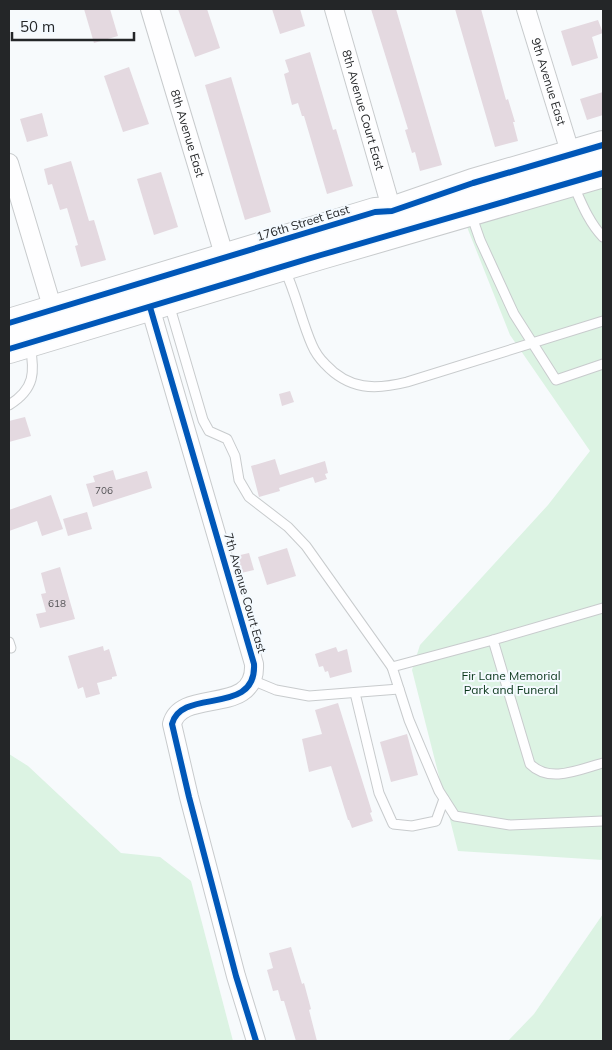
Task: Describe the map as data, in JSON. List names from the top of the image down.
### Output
{
  "streets": {
    "main road": ["176th Street East"],
    "street": [
      "9th Avenue East",
      "8th Avenue Court East",
      "8th Avenue East",
      "7th Avenue Court East"
    ]
  },
  "crossings": [
    ["9th Avenue East", "176th Street East"],
    ["8th Avenue Court East", "176th Street East"],
    ["8th Avenue East", "176th Street East"]
  ],
  "parks": ["Fir Lane Memorial Park and Funeral"],
  "house_numbers": ["706", "618"],
  "scale_bar": "50 m"
}
